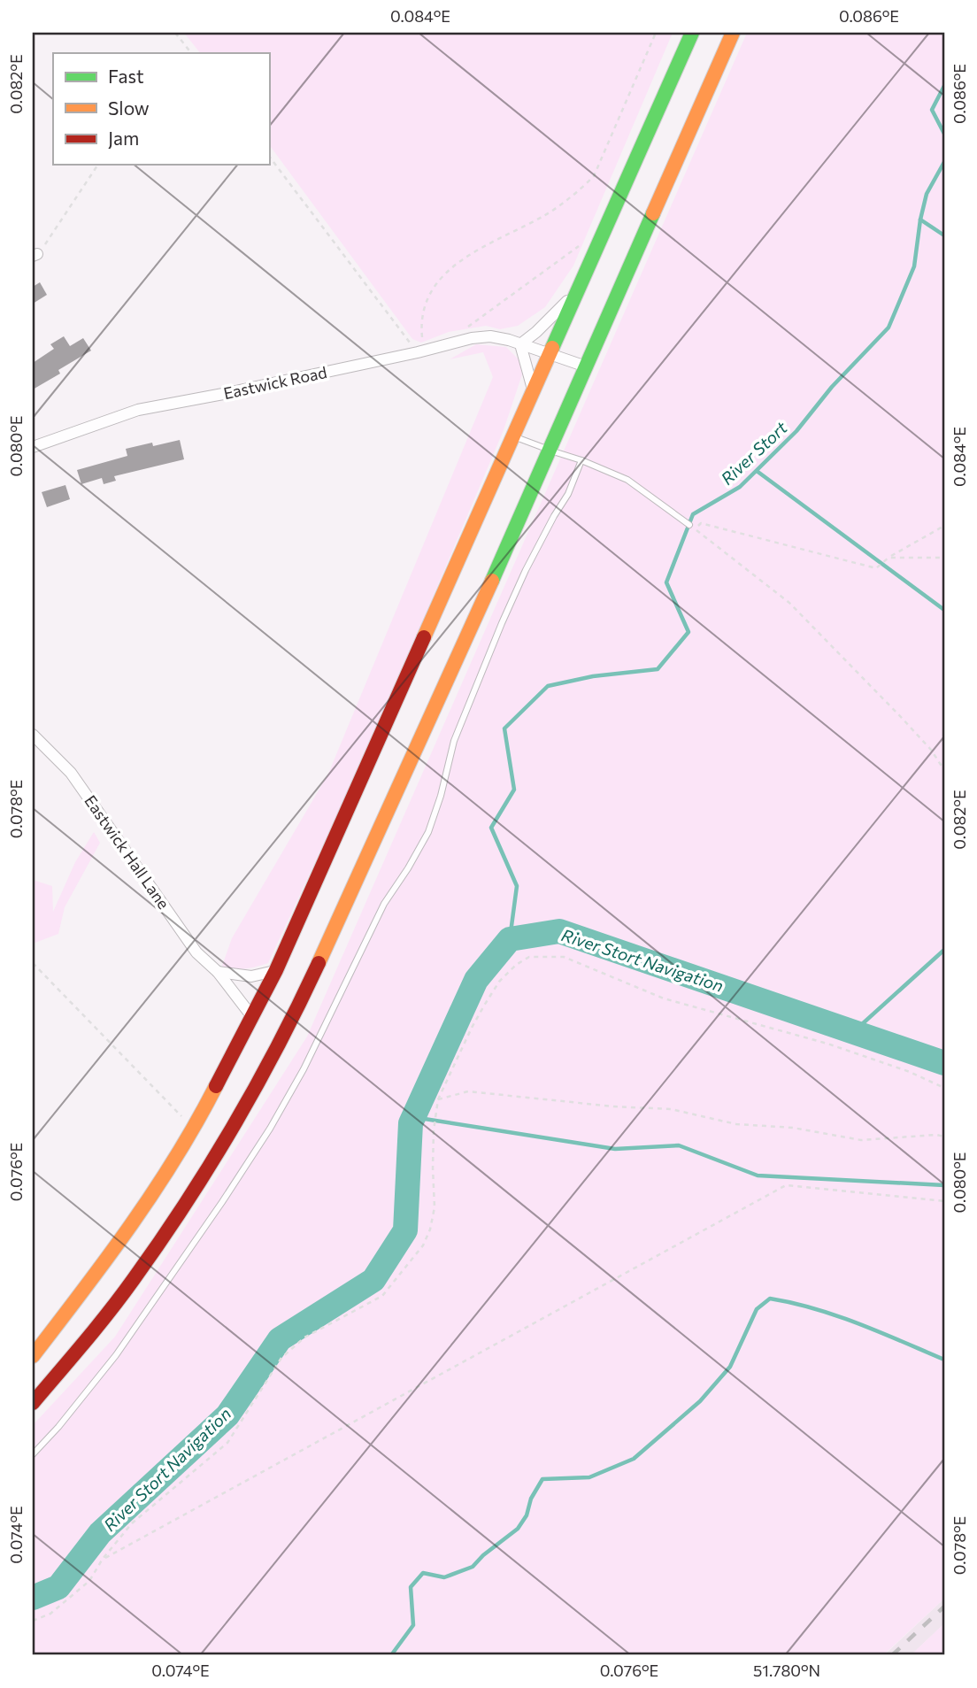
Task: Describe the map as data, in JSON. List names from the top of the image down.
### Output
{
  "streets": {
    "street": ["Eastwick Road", "Eastwick Hall Lane"]
  },
  "water": ["River Stort", "River Stort Navigation"],
  "legend": ["Fast", "Slow", "Jam"],
  "coordinates": [
    "0.084°E",
    "0.086°E",
    "0.082°E",
    "0.080°E",
    "0.078°E",
    "0.076°E",
    "0.074°E",
    "51.780°N"
  ]
}
